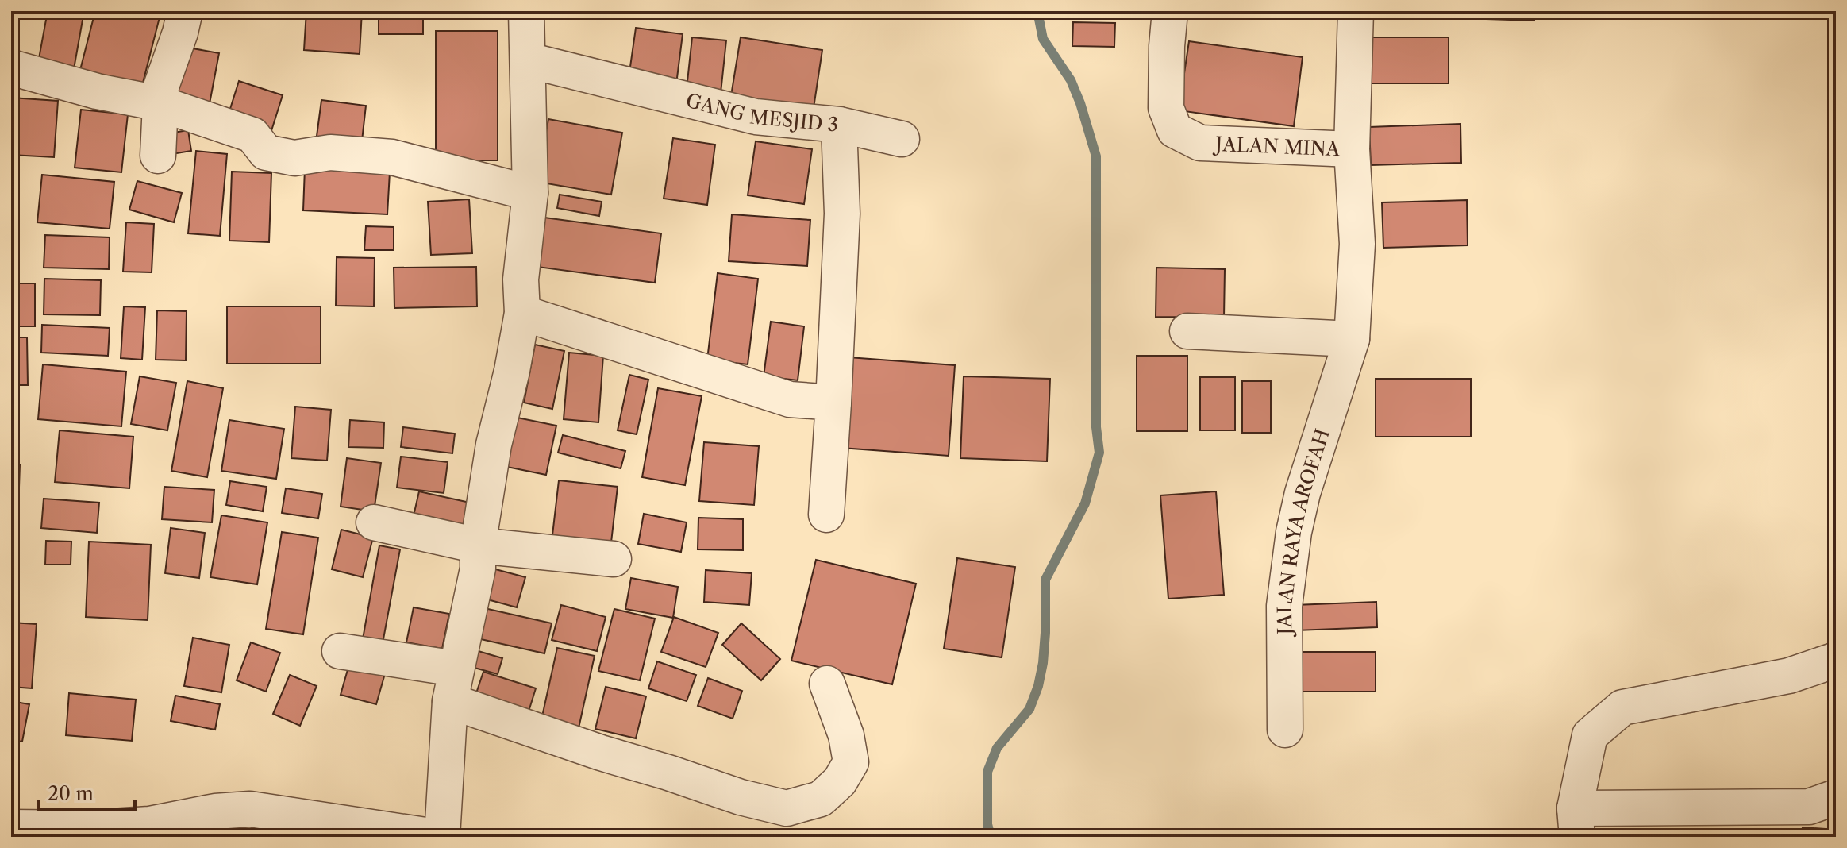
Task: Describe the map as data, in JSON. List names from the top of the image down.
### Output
{
  "streets": {
    "street": ["GANG MESJID 3", "JALAN MINA", "JALAN RAYA AROFAH"]
  },
  "crossings": [
    ["JALAN MINA", "JALAN RAYA AROFAH"]
  ],
  "scale_bar": "20 m"
}
